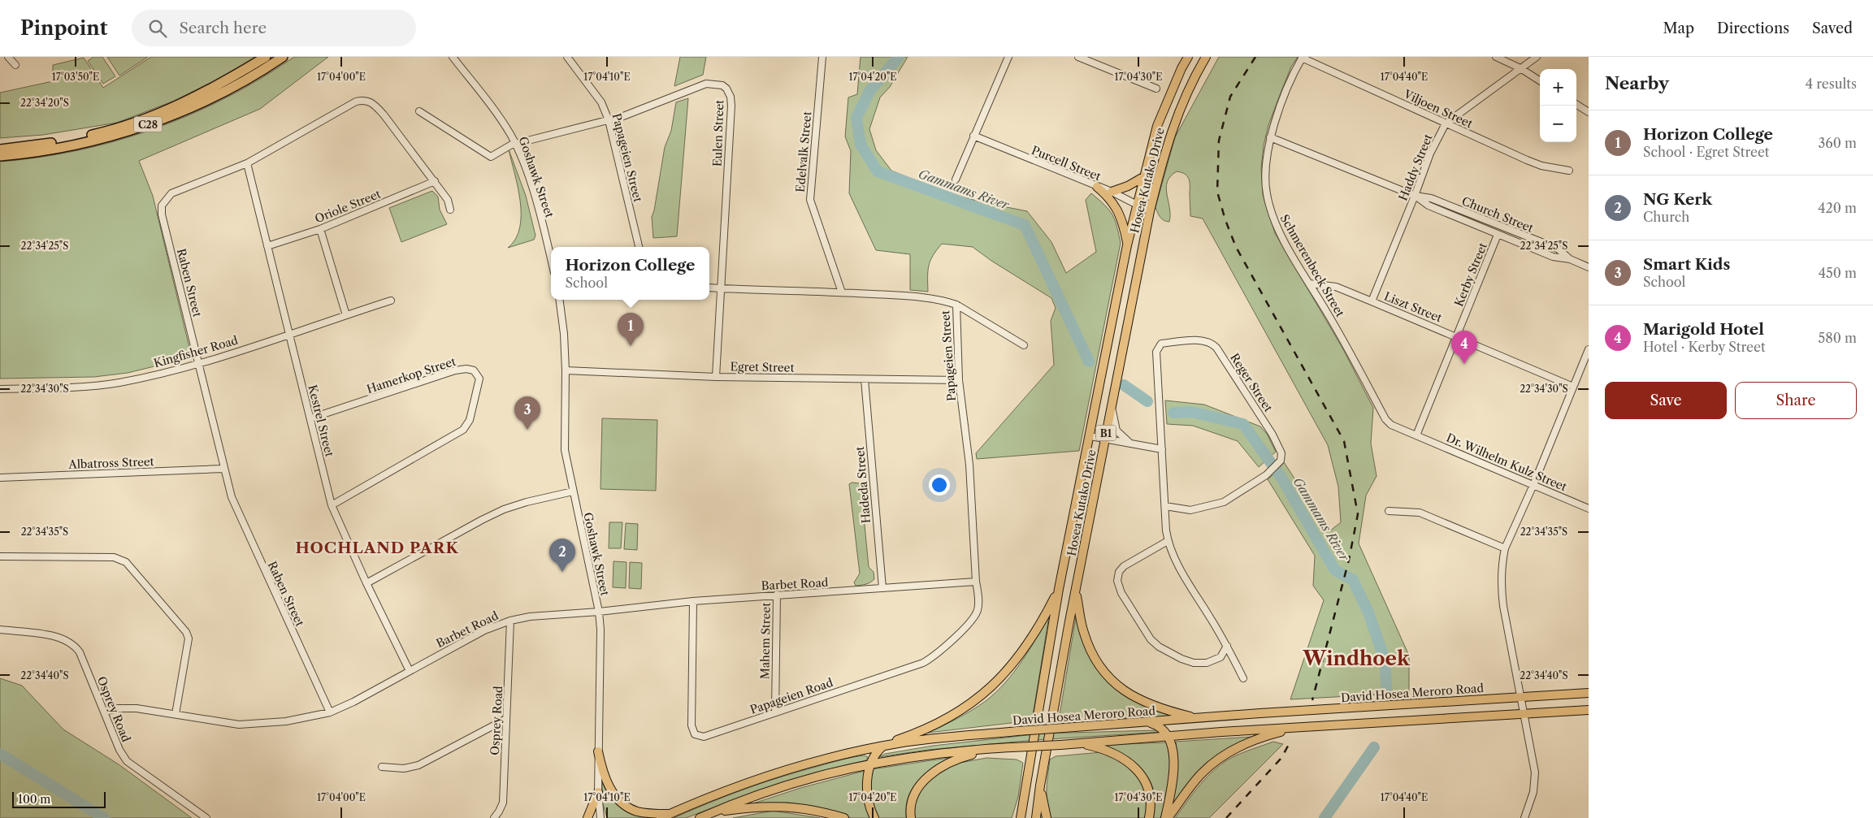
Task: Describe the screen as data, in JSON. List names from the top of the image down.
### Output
{
  "streets": {
    "highway": ["C28"],
    "main road": ["Hosea Kutako Drive", "B1", "David Hosea Meroro Road"],
    "street": [
      "Viljoen Street",
      "Eulen Street",
      "Edelvalk Street",
      "Papageien Street",
      "Purcell Street",
      "Haddy Street",
      "Goshawk Street",
      "Oriole Street",
      "Church Street",
      "Schmerenbeck Street",
      "Kerby Street",
      "Raben Street",
      "Liszt Street",
      "Kingfisher Road",
      "Egret Street",
      "Hamerkop Street",
      "Reger Street",
      "Kestrel Street",
      "Dr. Wilhelm Kulz Street",
      "Albatross Street",
      "Hadeda Street",
      "Barbet Road",
      "Mahem Street",
      "Papageien Road",
      "Osprey Road"
    ]
  },
  "crossings": [
    ["Viljoen Street", "Haddy Street"],
    ["Viljoen Street", "Schmerenbeck Street"],
    ["Eulen Street", "Papageien Street"],
    ["Eulen Street", "Goshawk Street"],
    ["Eulen Street", "Egret Street"],
    ["Edelvalk Street", "Papageien Street"],
    ["Papageien Street", "Egret Street"],
    ["Papageien Street", "Barbet Road"],
    ["Papageien Street", "Papageien Road"],
    ["Purcell Street", "Hosea Kutako Drive"],
    ["Haddy Street", "Church Street"],
    ["Haddy Street", "Liszt Street"],
    ["Goshawk Street", "Egret Street"],
    ["Goshawk Street", "Barbet Road"],
    ["Oriole Street", "Raben Street"],
    ["Oriole Street", "Kestrel Street"],
    ["Church Street", "Schmerenbeck Street"],
    ["Church Street", "Kerby Street"],
    ["Schmerenbeck Street", "Kerby Street"],
    ["Schmerenbeck Street", "Liszt Street"],
    ["Schmerenbeck Street", "Dr. Wilhelm Kulz Street"],
    ["Kerby Street", "Liszt Street"],
    ["Kerby Street", "Dr. Wilhelm Kulz Street"],
    ["Raben Street", "Kingfisher Road"],
    ["Raben Street", "Kestrel Street"],
    ["Raben Street", "Albatross Street"],
    ["Raben Street", "Barbet Road"],
    ["Kingfisher Road", "Kestrel Street"],
    ["Egret Street", "Hadeda Street"],
    ["Hamerkop Street", "Kestrel Street"],
    ["Kestrel Street", "Barbet Road"],
    ["Hadeda Street", "Barbet Road"],
    ["Barbet Road", "Mahem Street"],
    ["Barbet Road", "Papageien Road"],
    ["Barbet Road", "Osprey Road"],
    ["Mahem Street", "Papageien Road"]
  ],
  "districts": ["HOCHLAND PARK", "Windhoek"],
  "water": ["Gammams River"],
  "scale_bar": "100 m",
  "page": {
    "header": "Pinpoint",
    "search": "Search here",
    "nav": ["Map", "Directions", "Saved"],
    "heading": ["Nearby", "4 results"],
    "map_buttons": ["+", "−"],
    "list": [
      {
        "mark": "1",
        "name": "Horizon College",
        "note": "School · Egret Street",
        "value": "360 m"
      },
      {
        "mark": "2",
        "name": "NG Kerk",
        "note": "Church",
        "value": "420 m"
      },
      {
        "mark": "3",
        "name": "Smart Kids",
        "note": "School",
        "value": "450 m"
      },
      {
        "mark": "4",
        "name": "Marigold Hotel",
        "note": "Hotel · Kerby Street",
        "value": "580 m"
      }
    ],
    "popup": ["Horizon College", "School"],
    "pins": [
      "1",
      "4",
      "3",
      "2"
    ],
    "buttons": ["Save", "Share"],
    "scale": "100 m"
  },
  "coordinates": [
    "17°03'50\"E",
    "17°04'00\"E",
    "17°04'10\"E",
    "17°04'20\"E",
    "17°04'30\"E",
    "17°04'40\"E",
    "22°34'20\"S",
    "22°34'25\"S",
    "22°34'30\"S",
    "22°34'35\"S",
    "22°34'40\"S"
  ]
}
